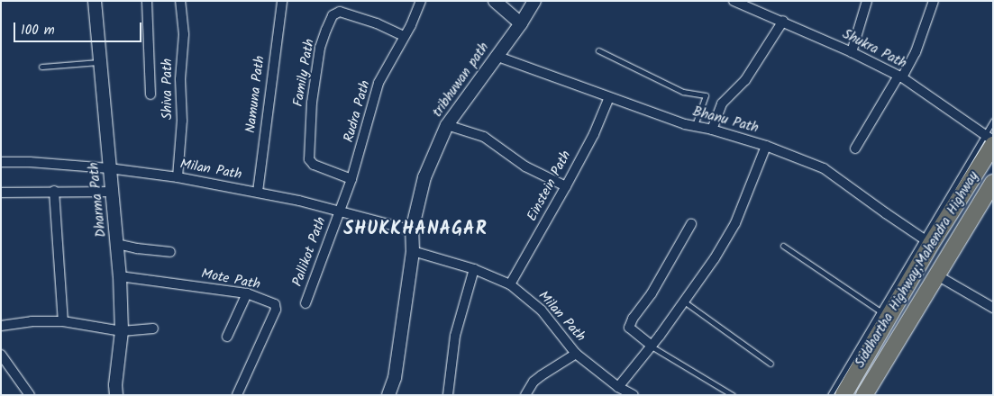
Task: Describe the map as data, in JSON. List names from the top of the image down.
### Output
{
  "streets": {
    "highway": ["Siddhartha Highway;Mahendra Highway"],
    "street": [
      "Shukra Path",
      "Family Path",
      "tribhuwan path",
      "Shiva Path",
      "Namuna Path",
      "Rudra Path",
      "Bhanu Path",
      "Milan Path",
      "Einstein Path",
      "Dharma Path",
      "Pallikot Path",
      "Mote Path"
    ]
  },
  "crossings": [
    ["Shukra Path", "Siddhartha Highway;Mahendra Highway"],
    ["Family Path", "Rudra Path"],
    ["tribhuwan path", "Bhanu Path"],
    ["tribhuwan path", "Milan Path"],
    ["Shiva Path", "Milan Path"],
    ["Namuna Path", "Milan Path"],
    ["Rudra Path", "Milan Path"],
    ["Rudra Path", "Pallikot Path"],
    ["Bhanu Path", "Einstein Path"],
    ["Bhanu Path", "Siddhartha Highway;Mahendra Highway"],
    ["Milan Path", "Einstein Path"],
    ["Milan Path", "Dharma Path"],
    ["Milan Path", "Pallikot Path"],
    ["Dharma Path", "Mote Path"]
  ],
  "districts": ["SHUKKHANAGAR"],
  "scale_bar": "100 m"
}
